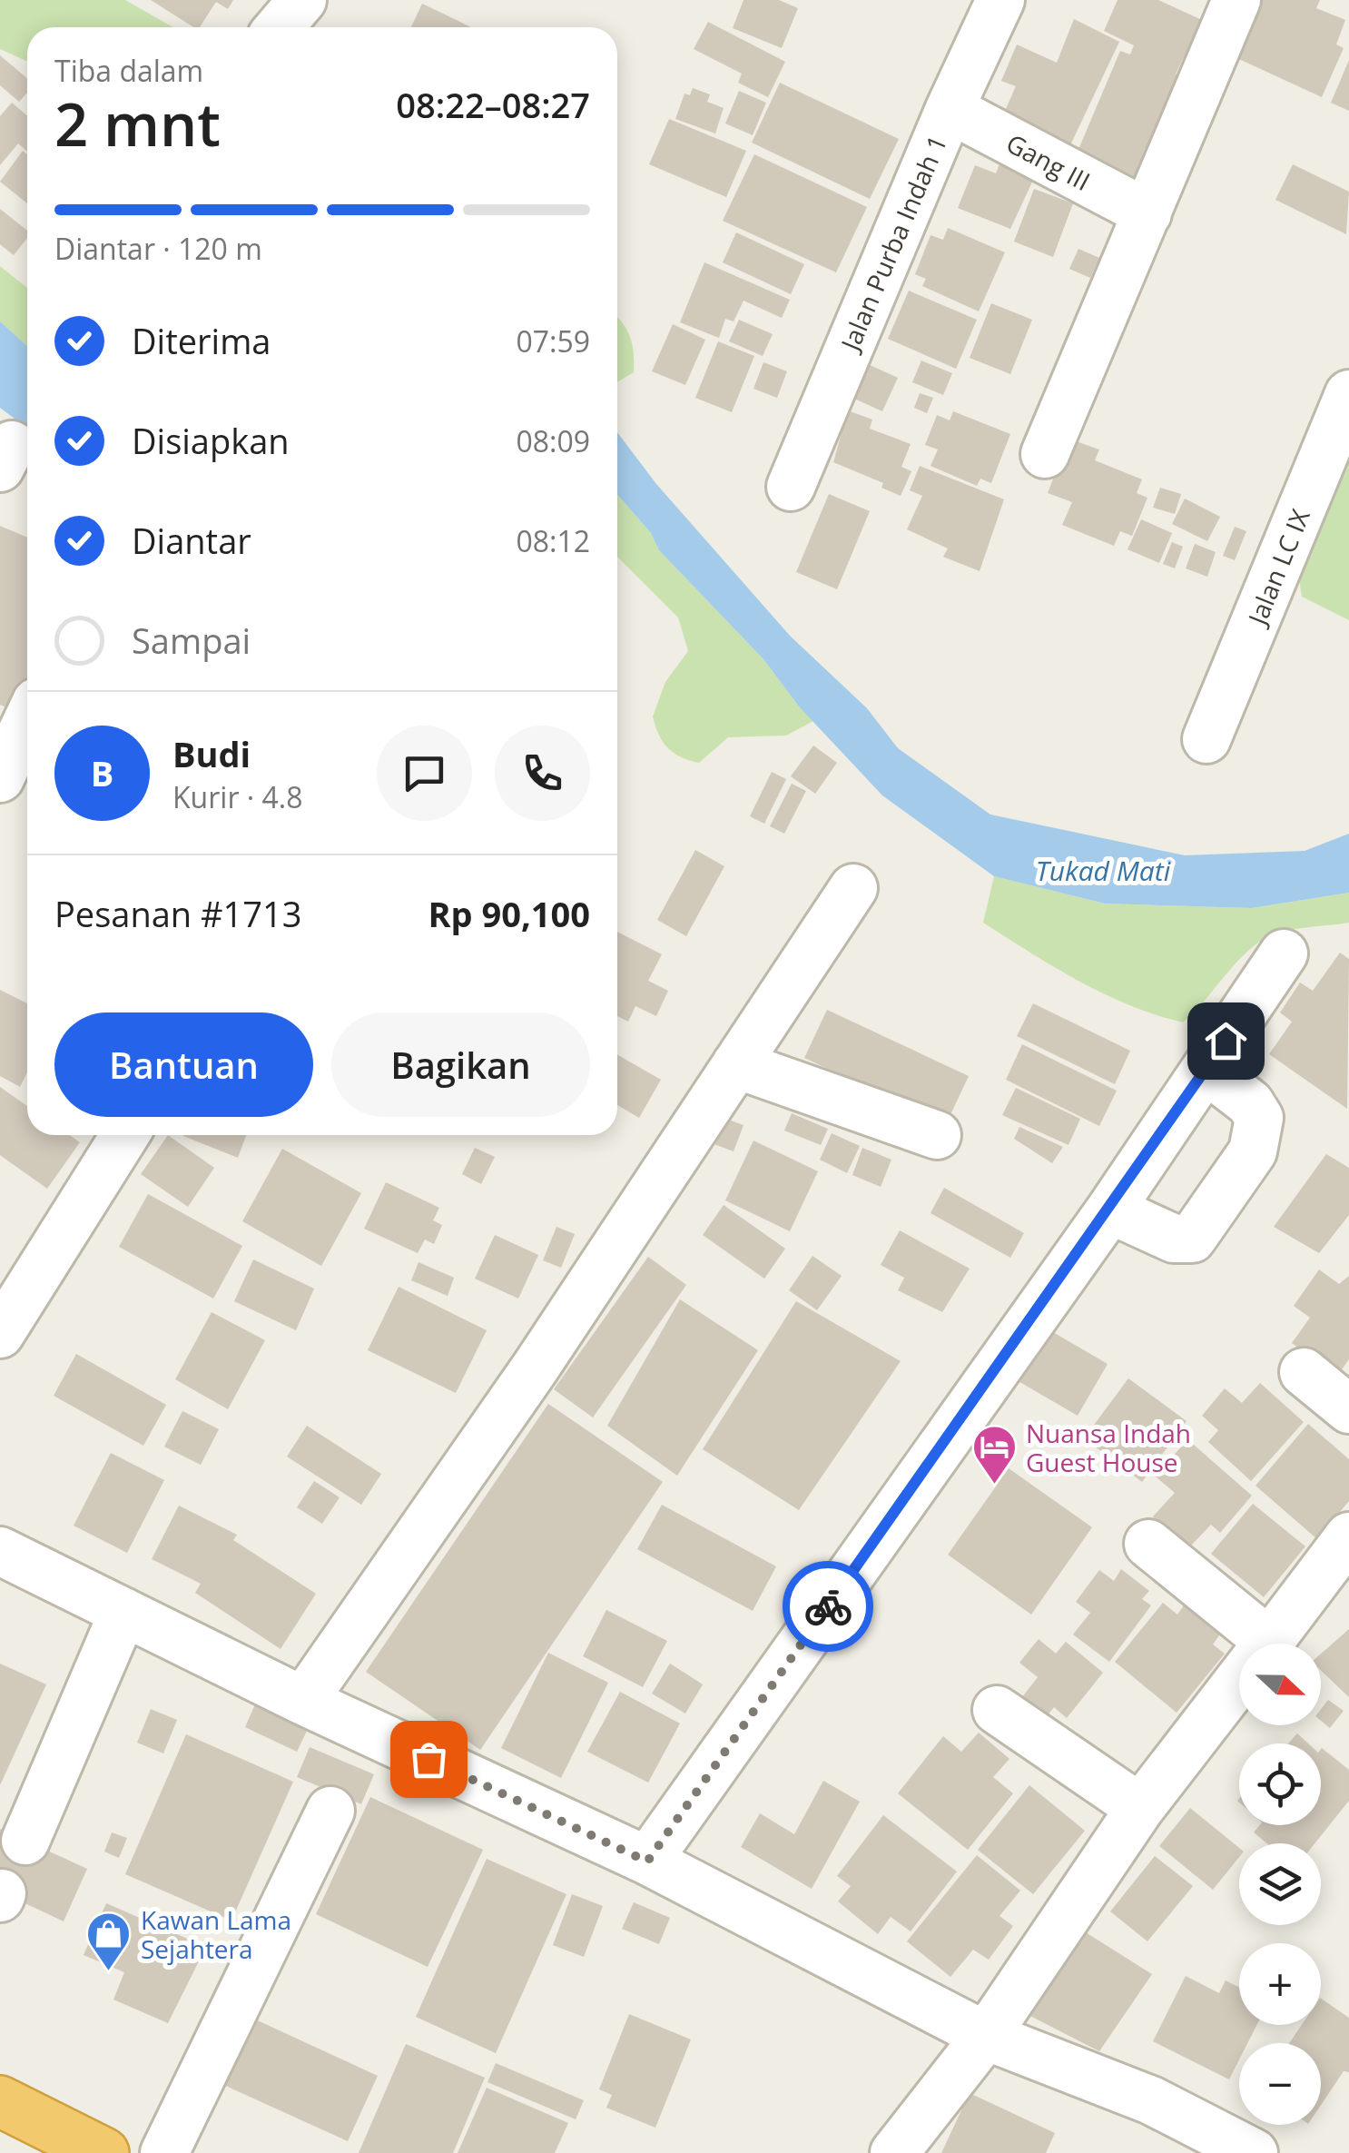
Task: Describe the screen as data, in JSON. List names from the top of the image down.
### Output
{
  "streets": {
    "street": ["Gang III", "Jalan Purba Indah 1", "Jalan LC IX"]
  },
  "crossings": [
    ["Gang III", "Jalan Purba Indah 1"]
  ],
  "water": ["Tukad Mati"],
  "places": {
    "hotel": ["Nuansa Indah Guest House"],
    "shop": ["Kawan Lama Sejahtera"]
  },
  "north": "right",
  "page": {
    "heading": ["2 mnt", "Tiba dalam", "08:22–08:27"],
    "panel": [
      "Budi",
      "Kurir · 4.8",
      "Pesanan #1713",
      "Rp 90,100"
    ],
    "bar": "Diantar · 120 m",
    "list": [
      ["Diterima", "07:59"],
      ["Disiapkan", "08:09"],
      ["Diantar", "08:12"],
      "Sampai"
    ],
    "round": "B",
    "buttons": ["Bantuan", "Bagikan"],
    "map_buttons": ["+", "−"]
  }
}
